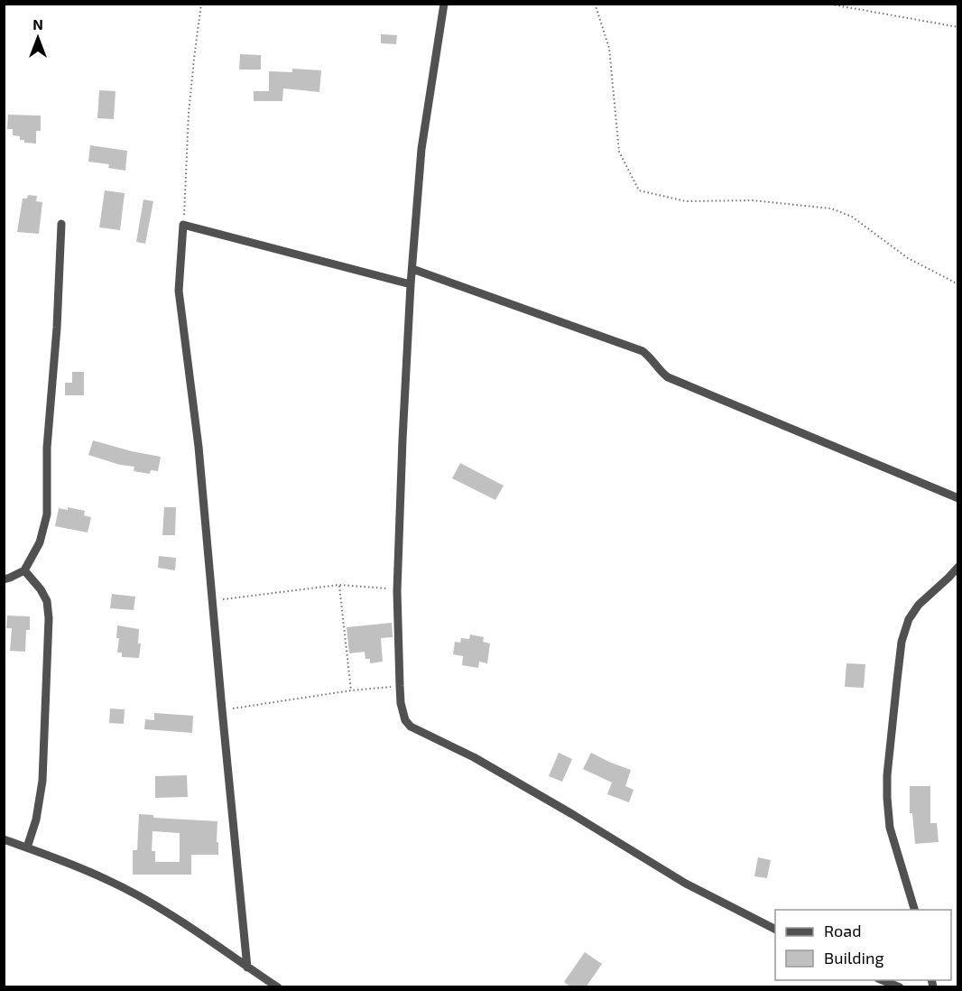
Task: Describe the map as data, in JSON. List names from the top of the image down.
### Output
{
  "legend": ["Road", "Building"],
  "north": "top"
}
